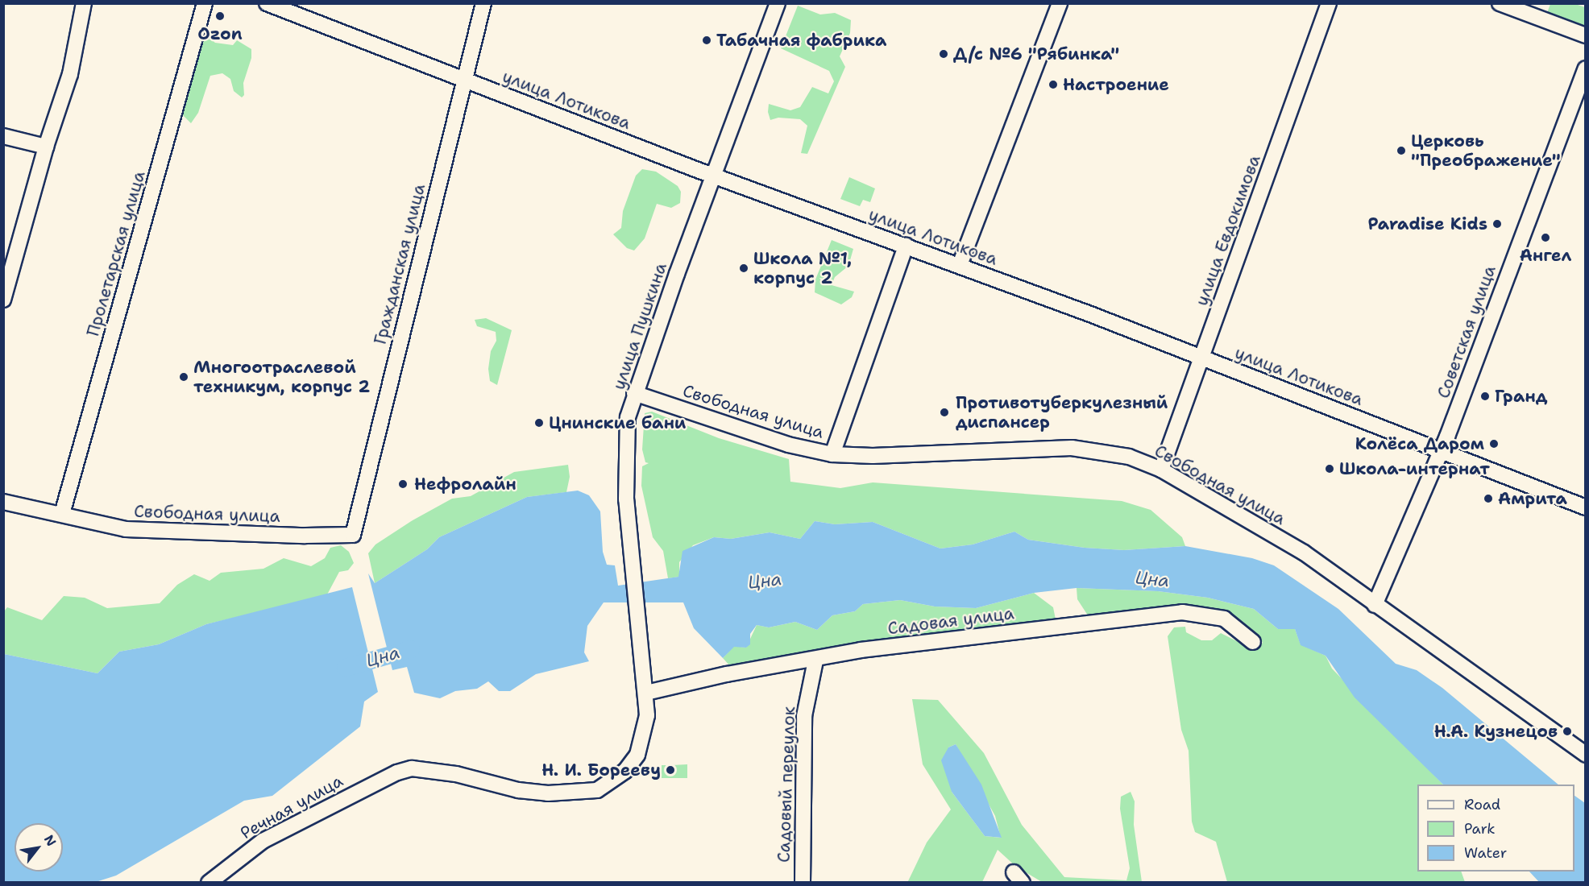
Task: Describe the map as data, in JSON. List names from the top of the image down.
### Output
{
  "streets": {
    "street": [
      "улица Лотикова",
      "улица Евдокимова",
      "Пролетарская улица",
      "Гражданская улица",
      "улица Пушкина",
      "Советская улица",
      "Свободная улица",
      "Садовая улица",
      "Садовый переулок",
      "Речная улица"
    ]
  },
  "crossings": [
    ["улица Лотикова", "улица Евдокимова"],
    ["улица Лотикова", "Гражданская улица"],
    ["улица Лотикова", "улица Пушкина"],
    ["улица Лотикова", "Советская улица"],
    ["улица Евдокимова", "Свободная улица"],
    ["Пролетарская улица", "Свободная улица"],
    ["Гражданская улица", "Свободная улица"],
    ["улица Пушкина", "Свободная улица"],
    ["улица Пушкина", "Садовая улица"],
    ["улица Пушкина", "Речная улица"],
    ["Советская улица", "Свободная улица"],
    ["Садовая улица", "Садовый переулок"]
  ],
  "water": ["Цна"],
  "places": [
    "Ozon",
    "Табачная фабрика",
    "Д/с №6 \"Рябинка\"",
    "Настроение",
    "Церковь \"Преображение\"",
    "Paradise Kids",
    "Ангел",
    "Школа №1, корпус 2",
    "Многоотраслевой техникум, корпус 2",
    "Гранд",
    "Противотуберкулезный диспансер",
    "Цнинские бани",
    "Колёса Даром",
    "Школа-интернат",
    "Нефролайн",
    "Амрита",
    "Н.А. Кузнецов",
    "Н. И. Борееву"
  ],
  "legend": ["Road", "Park", "Water"],
  "north": "top right"
}
